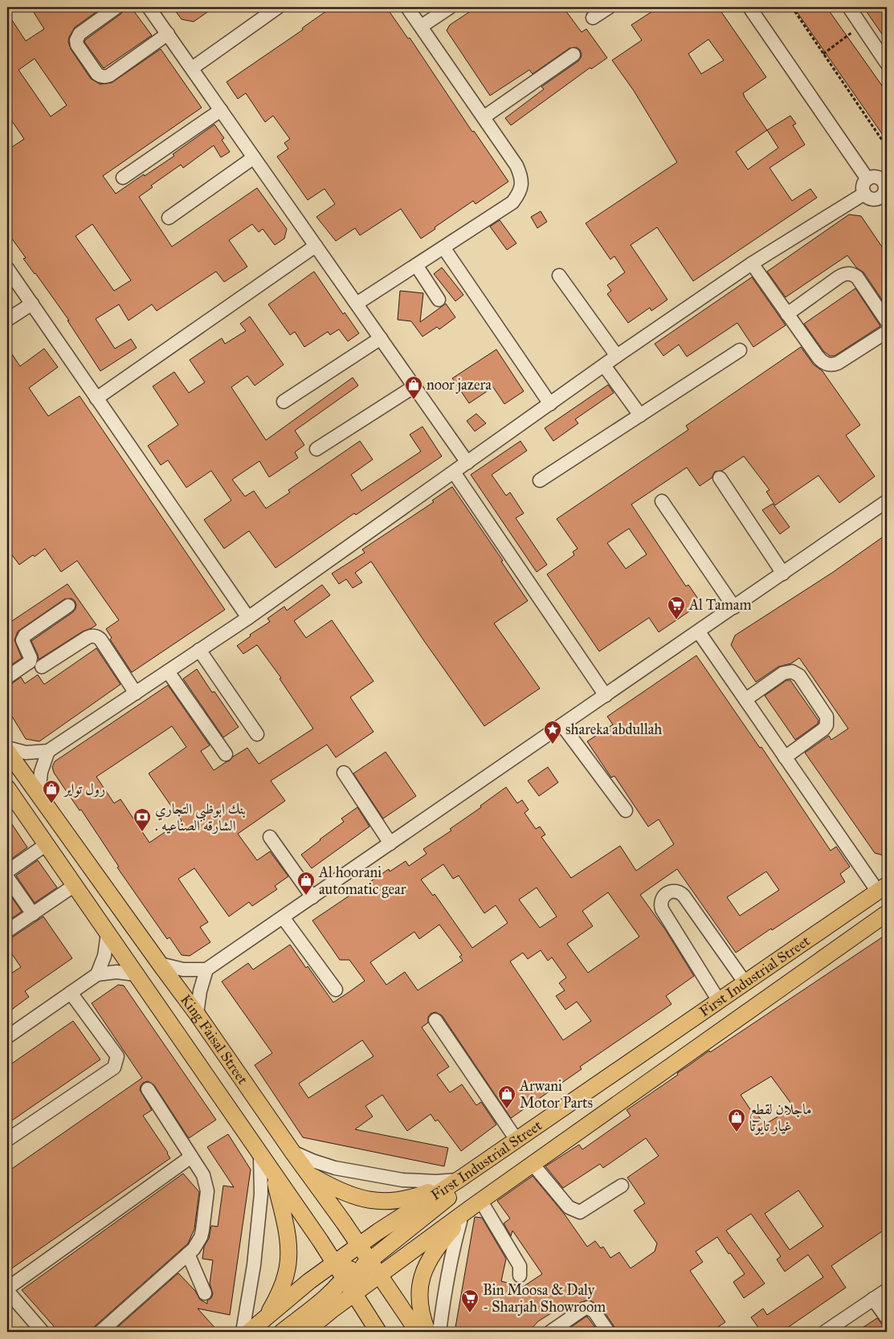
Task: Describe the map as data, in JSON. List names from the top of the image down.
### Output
{
  "streets": {
    "main road": ["First Industrial Street", "King Faisal Street"]
  },
  "crossings": [
    ["First Industrial Street", "King Faisal Street"]
  ],
  "places": {
    "shop": [
      "noor jazera",
      "رول تواير",
      "Al hoorani automatic gear",
      "Arwani Motor Parts",
      "ماجلان لقطع غيار تايوتا"
    ],
    "supermarket": ["Al Tamam", "Bin Moosa & Daly - Sharjah Showroom"],
    "place": ["shareka abdullah"],
    "bank": ["بنك ابوظبي التجاري . الشارقه الصناعيه"]
  }
}
